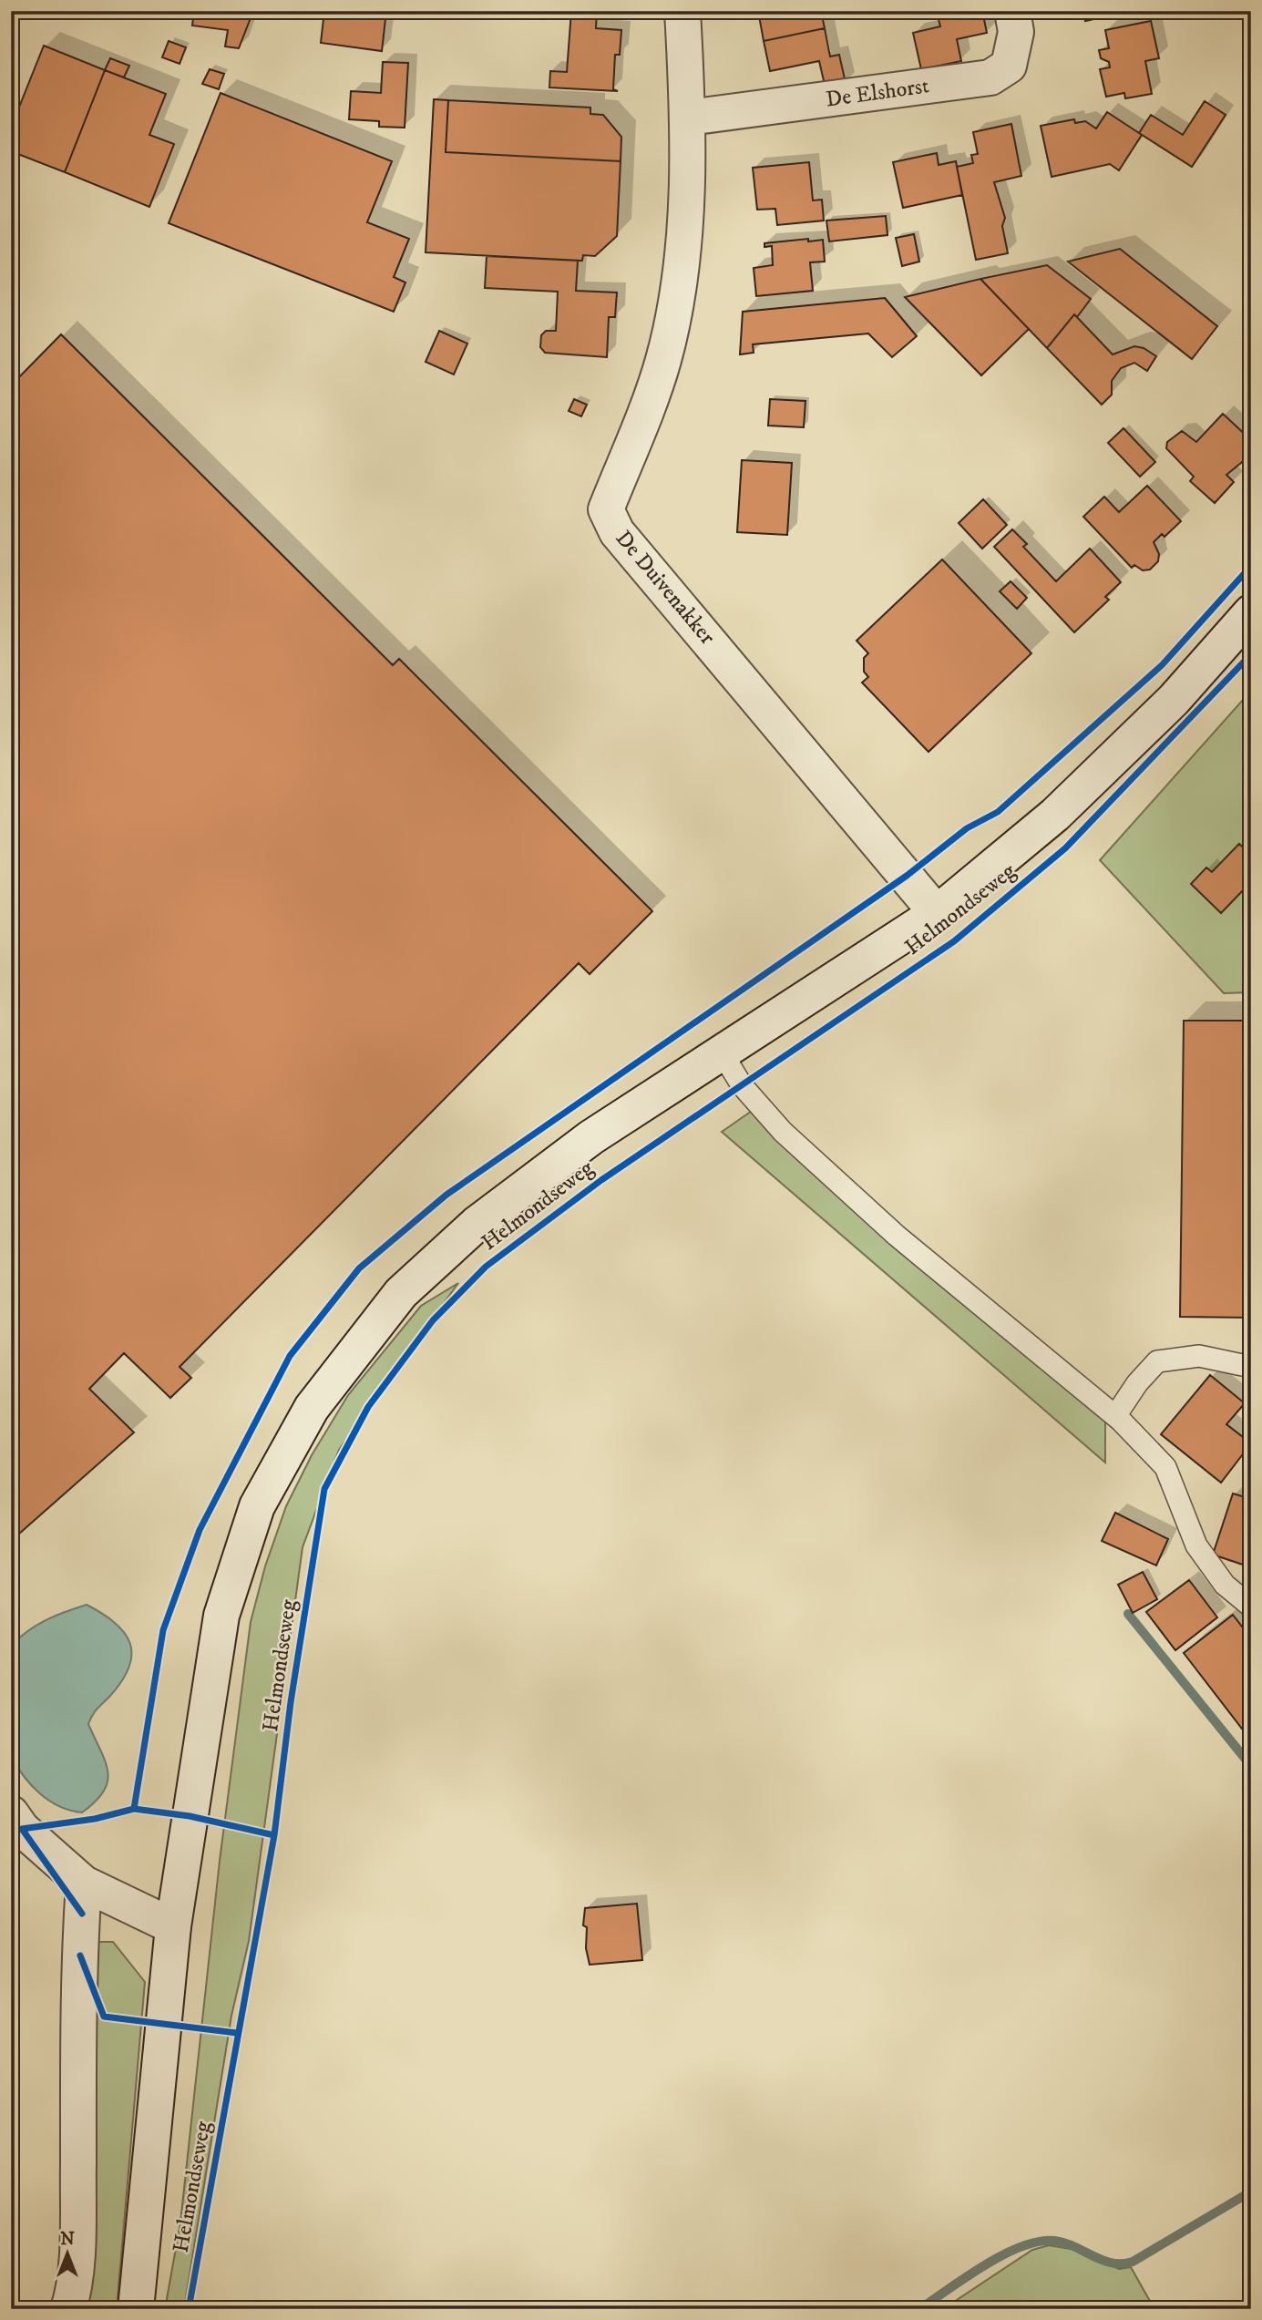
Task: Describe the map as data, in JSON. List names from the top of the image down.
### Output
{
  "streets": {
    "street": ["De Elshorst", "De Duivenakker", "Helmondseweg"]
  },
  "crossings": [
    ["De Elshorst", "De Duivenakker"],
    ["De Duivenakker", "Helmondseweg"]
  ],
  "north": "top"
}
